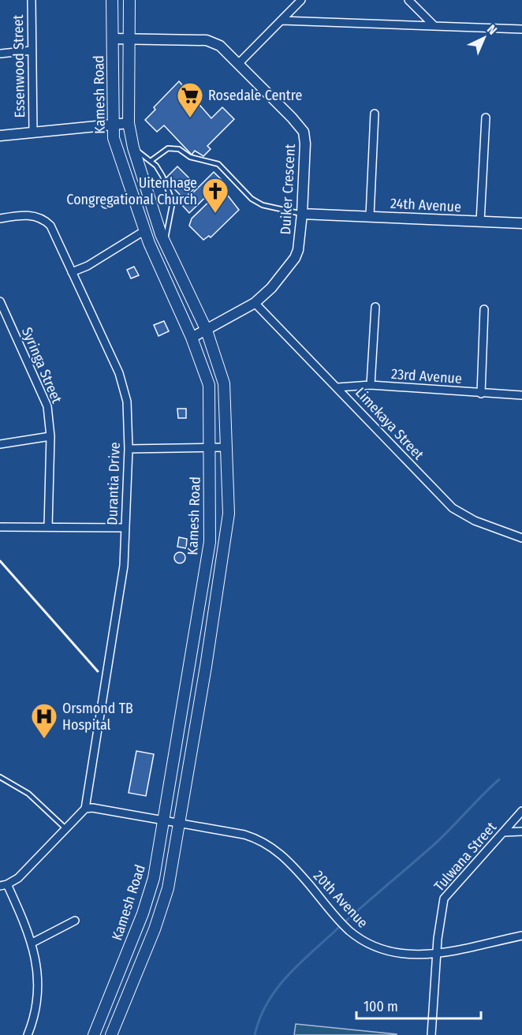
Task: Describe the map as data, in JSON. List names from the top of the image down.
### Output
{
  "streets": {
    "main road": ["Kamesh Road"],
    "street": [
      "Essenwood Street",
      "Duiker Crescent",
      "24th Avenue",
      "Syringa Street",
      "23rd Avenue",
      "Limekaya Street",
      "Durantia Drive",
      "Tulwana Street",
      "20th Avenue"
    ]
  },
  "crossings": [
    ["Kamesh Road", "Duiker Crescent"],
    ["Kamesh Road", "20th Avenue"],
    ["Duiker Crescent", "24th Avenue"],
    ["Duiker Crescent", "Limekaya Street"],
    ["23rd Avenue", "Limekaya Street"],
    ["Durantia Drive", "20th Avenue"],
    ["Tulwana Street", "20th Avenue"]
  ],
  "places": {
    "supermarket": ["Rosedale Centre"],
    "church": ["Uitenhage Congregational Church"],
    "hospital": ["Orsmond TB Hospital"]
  },
  "scale_bar": "100 m",
  "north": "top right"
}
